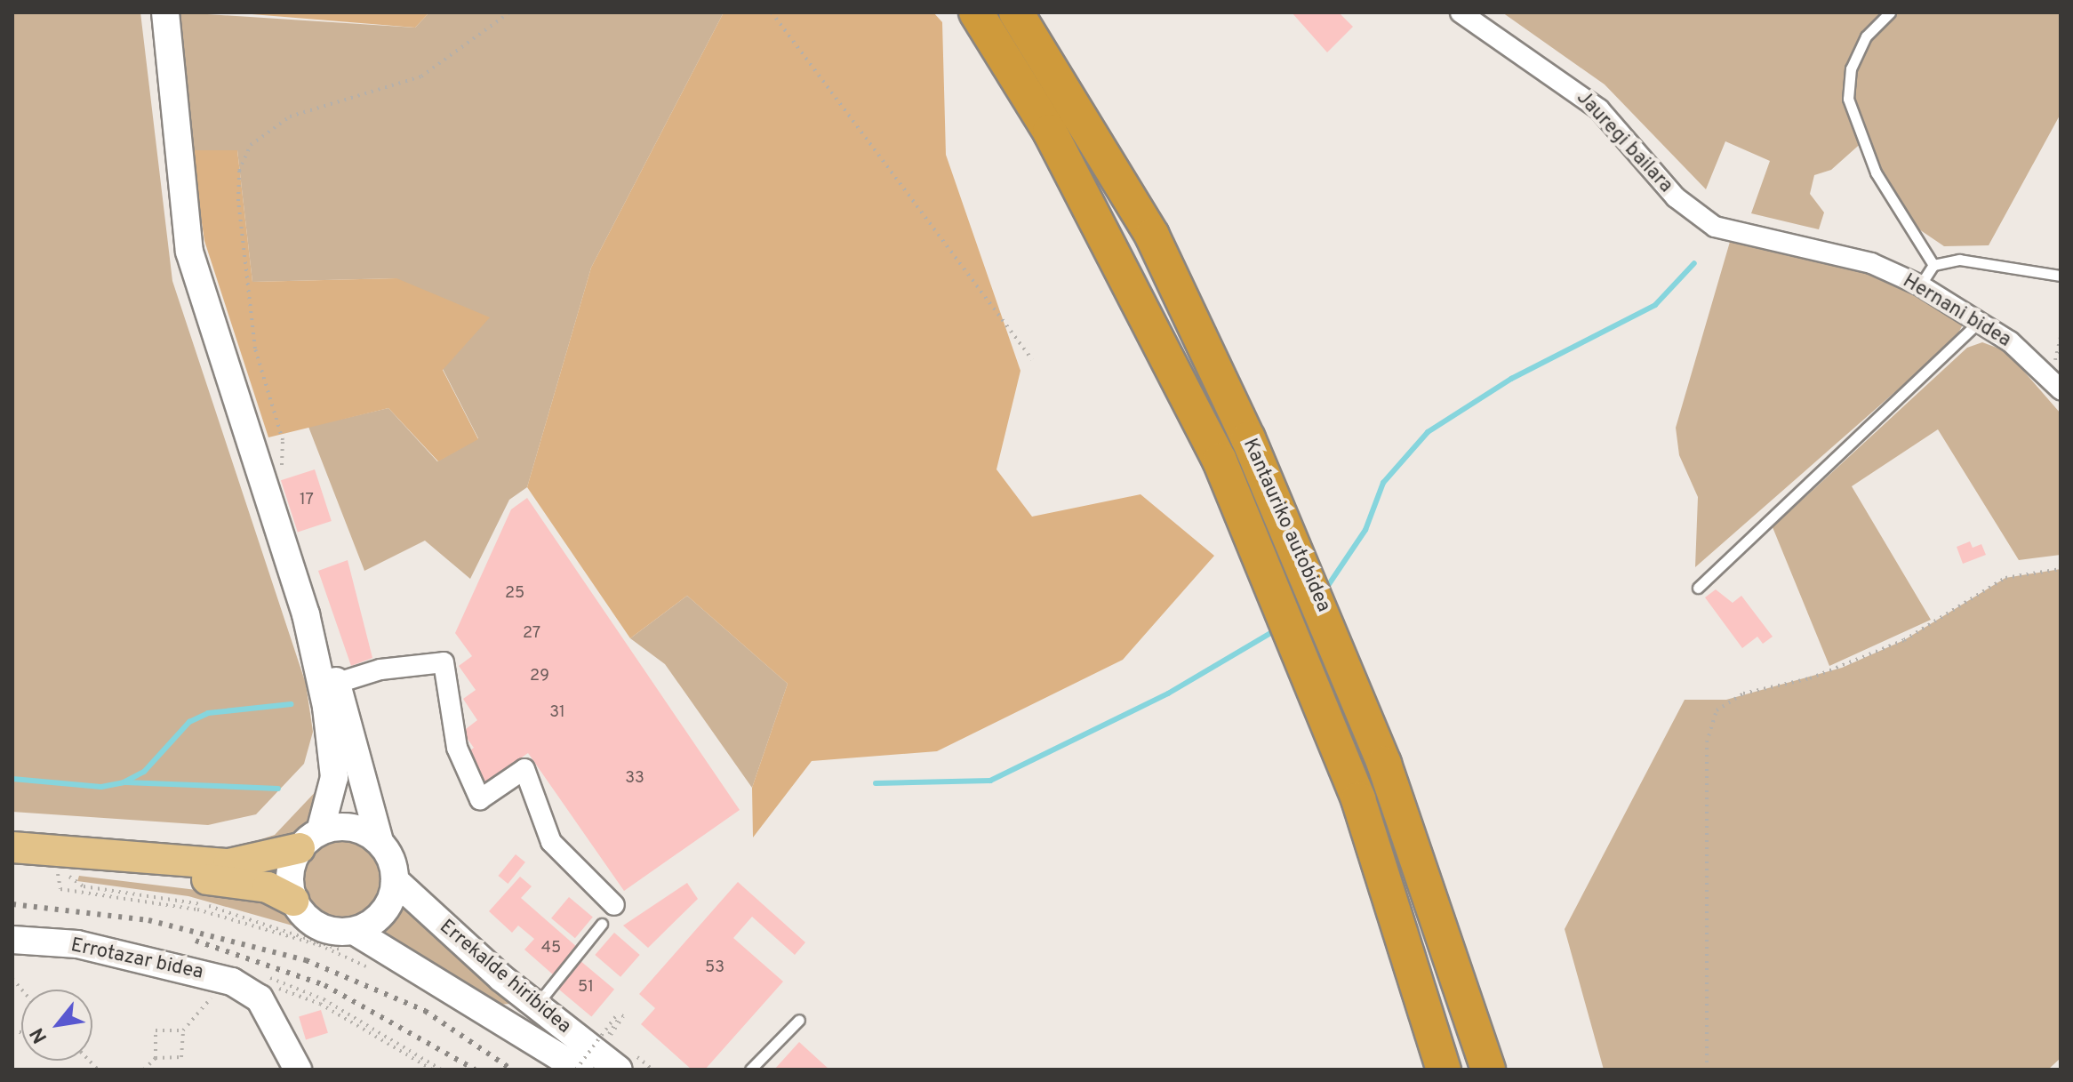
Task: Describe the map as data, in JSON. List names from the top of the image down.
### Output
{
  "streets": {
    "highway": ["Kantauriko autobidea"],
    "main road": ["Errotazar bidea", "Errekalde hiribidea"],
    "street": ["Jauregi bailara", "Hernani bidea"]
  },
  "crossings": [
    ["Jauregi bailara", "Hernani bidea"]
  ],
  "house_numbers": [
    "17",
    "25",
    "27",
    "29",
    "31",
    "33",
    "45",
    "53",
    "51"
  ],
  "north": "bottom left"
}
